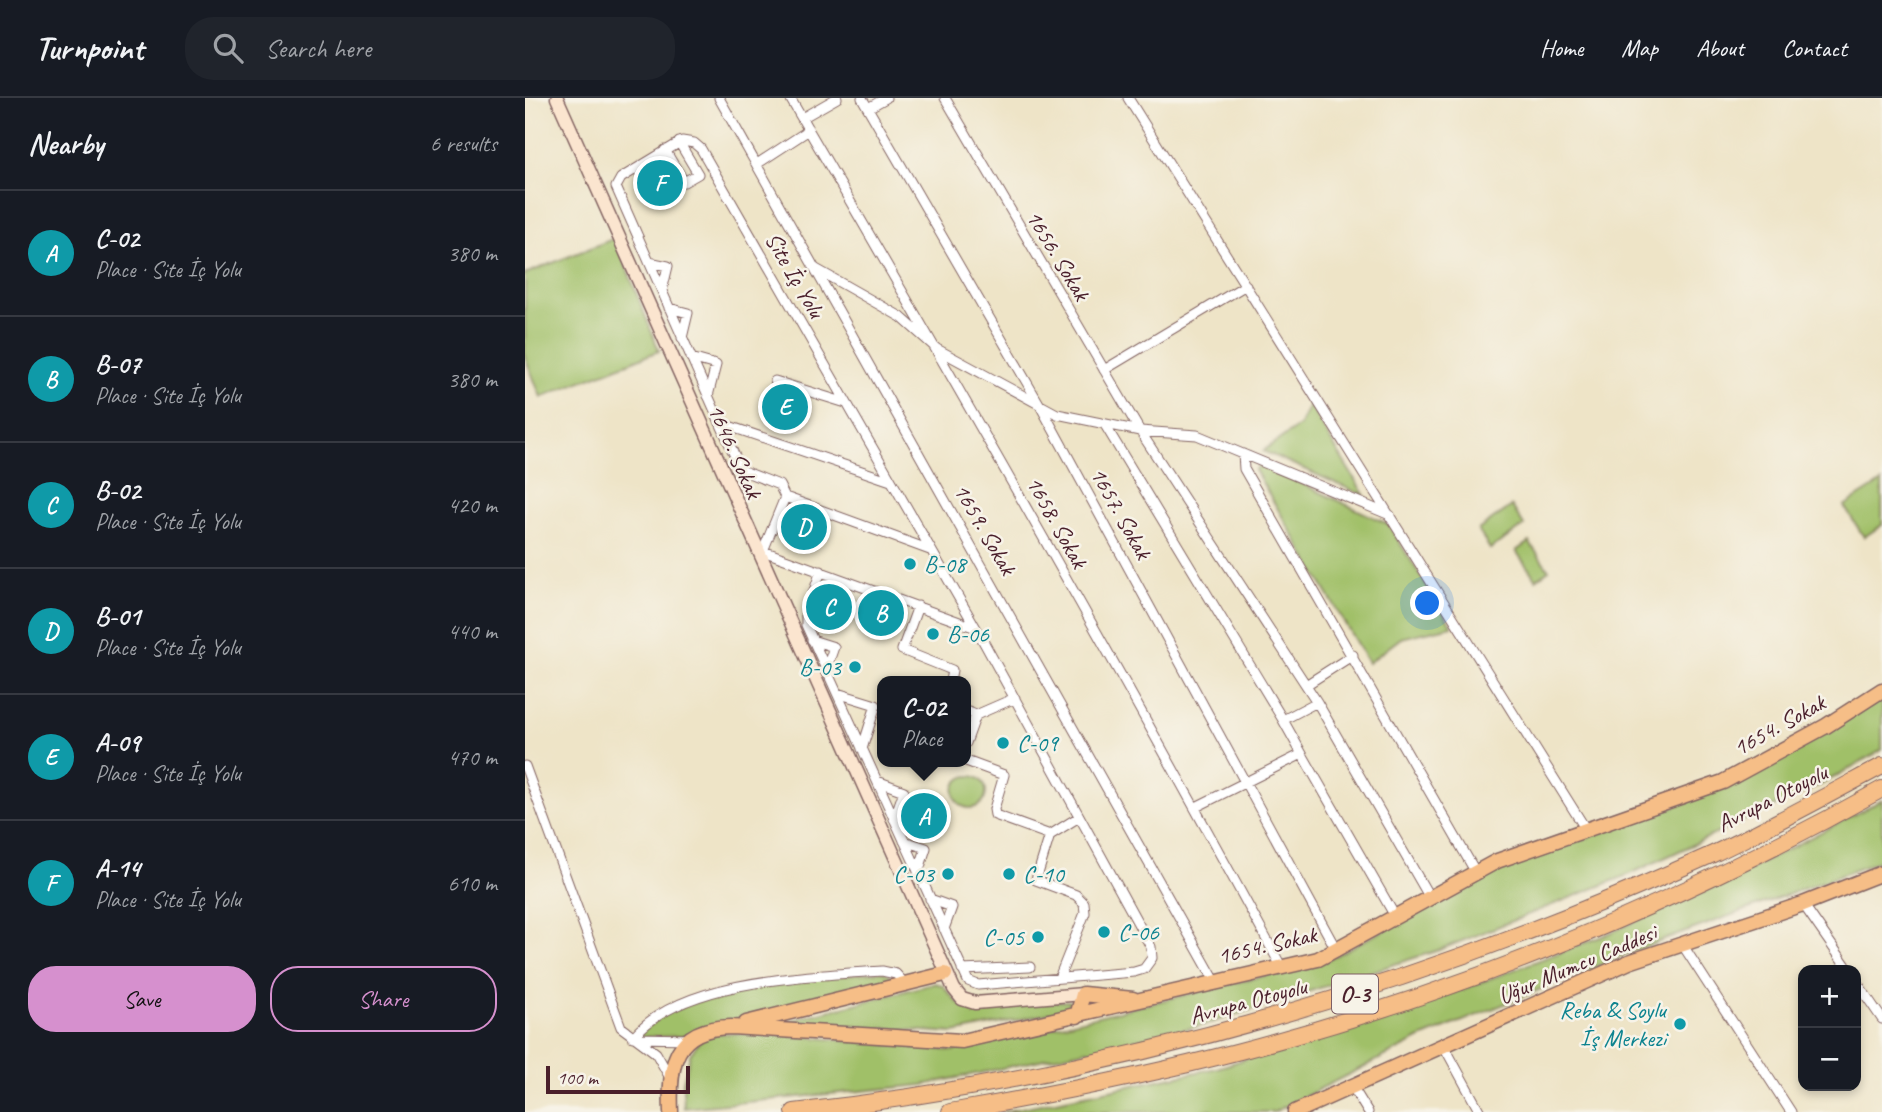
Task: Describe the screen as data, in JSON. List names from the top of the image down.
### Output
{
  "streets": {
    "highway": ["Avrupa Otoyolu", "O-3"],
    "main road": ["1654. Sokak", "Uğur Mumcu Caddesi"],
    "street": [
      "1656. Sokak",
      "Site İç Yolu",
      "1646. Sokak",
      "1657. Sokak",
      "1658. Sokak",
      "1659. Sokak"
    ]
  },
  "crossings": [
    ["1656. Sokak", "1654. Sokak"],
    ["1657. Sokak", "1654. Sokak"],
    ["1658. Sokak", "1654. Sokak"],
    ["1659. Sokak", "1654. Sokak"]
  ],
  "places": [
    "B-08",
    "B-06",
    "B-03",
    "C-09",
    "C-03",
    "C-10",
    "C-06",
    "C-05",
    "Reba & Soylu İş Merkezi"
  ],
  "scale_bar": "100 m",
  "page": {
    "header": "Turnpoint",
    "search": "Search here",
    "nav": [
      "Home",
      "Map",
      "About",
      "Contact"
    ],
    "heading": ["Nearby", "6 results"],
    "pins": [
      "F",
      "E",
      "D",
      "C",
      "B",
      "A"
    ],
    "list": [
      {
        "mark": "A",
        "name": "C-02",
        "note": "Place · Site İç Yolu",
        "value": "380 m"
      },
      {
        "mark": "B",
        "name": "B-07",
        "note": "Place · Site İç Yolu",
        "value": "380 m"
      },
      {
        "mark": "C",
        "name": "B-02",
        "note": "Place · Site İç Yolu",
        "value": "420 m"
      },
      {
        "mark": "D",
        "name": "B-01",
        "note": "Place · Site İç Yolu",
        "value": "440 m"
      },
      {
        "mark": "E",
        "name": "A-09",
        "note": "Place · Site İç Yolu",
        "value": "470 m"
      },
      {
        "mark": "F",
        "name": "A-14",
        "note": "Place · Site İç Yolu",
        "value": "610 m"
      }
    ],
    "popup": ["C-02", "Place"],
    "buttons": ["Save", "Share"],
    "map_buttons": ["+", "−"],
    "scale": "100 m"
  }
}
